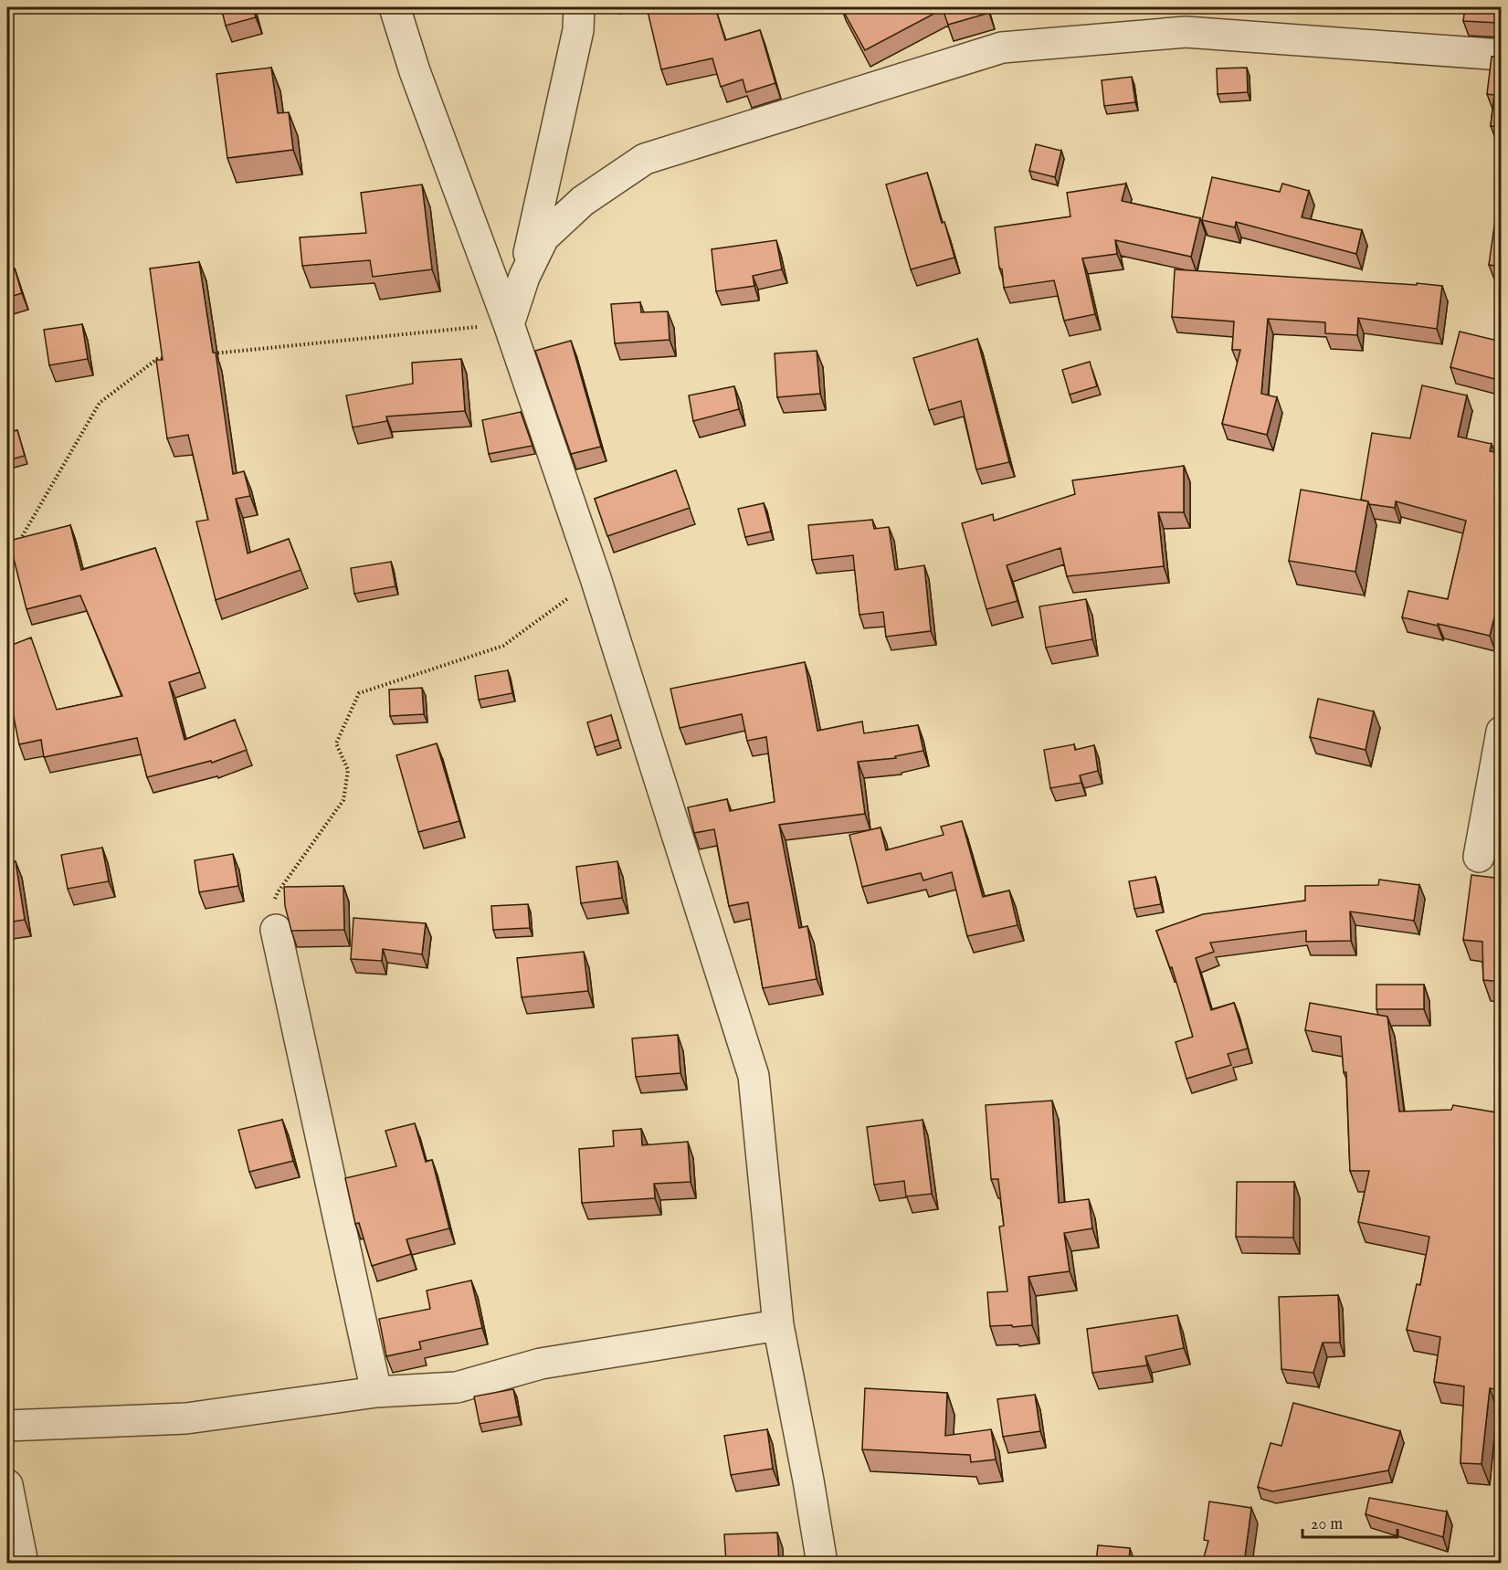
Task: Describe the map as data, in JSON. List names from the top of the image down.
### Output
{
  "scale_bar": "20 m"
}
